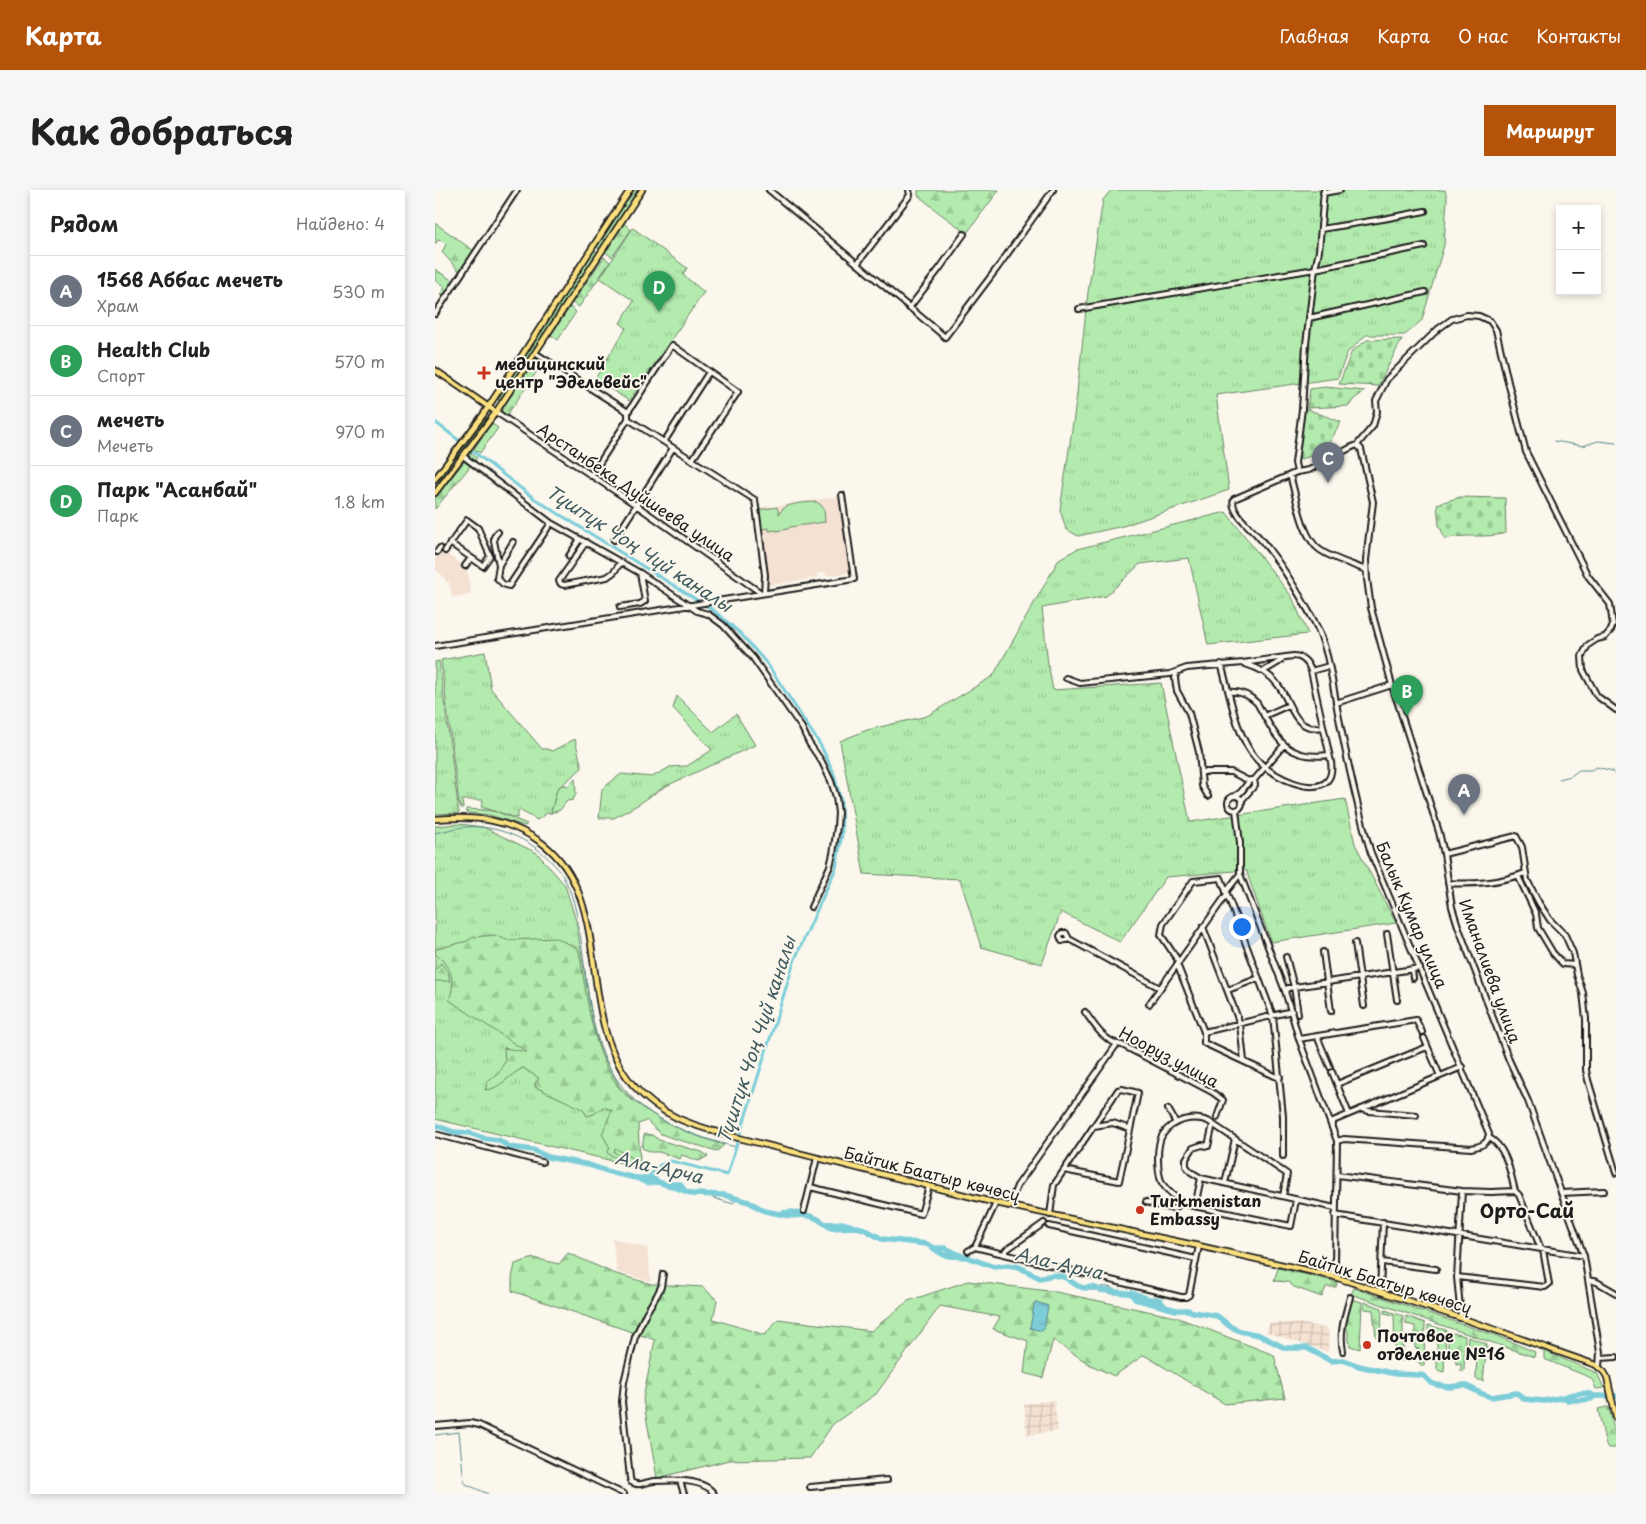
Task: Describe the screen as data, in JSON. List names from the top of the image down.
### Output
{
  "streets": {
    "main road": ["Байтик Баатыр көчөсү"],
    "street": [
      "Арстанбека Дуйшеева улица",
      "Балык Кумар улица",
      "Иманалиева улица",
      "Нооруз улица"
    ]
  },
  "crossings": [
    ["Иманалиева улица", "Байтик Баатыр көчөсү"]
  ],
  "districts": ["Орто-Сай"],
  "water": ["Түштүк Чоң Чүй каналы", "Ала-Арча"],
  "places": {
    "health": ["медицинский центр \"Эдельвейс\""],
    "other": ["Turkmenistan Embassy", "Почтовое отделение №16"]
  },
  "page": {
    "header": "Карта",
    "nav": [
      "Главная",
      "Карта",
      "О нас",
      "Контакты"
    ],
    "title": "Как добраться",
    "buttons": "Маршрут",
    "heading": ["Рядом", "Найдено: 4"],
    "map_buttons": ["+", "−"],
    "list": [
      {
        "mark": "A",
        "name": "156в Аббас мечеть",
        "note": "Храм",
        "value": "530 m"
      },
      {
        "mark": "B",
        "name": "Health Club",
        "note": "Спорт",
        "value": "570 m"
      },
      {
        "mark": "C",
        "name": "мечеть",
        "note": "Мечеть",
        "value": "970 m"
      },
      {
        "mark": "D",
        "name": "Парк \"Асанбай\"",
        "note": "Парк",
        "value": "1.8 km"
      }
    ],
    "pins": [
      "D",
      "C",
      "B",
      "A"
    ]
  }
}
